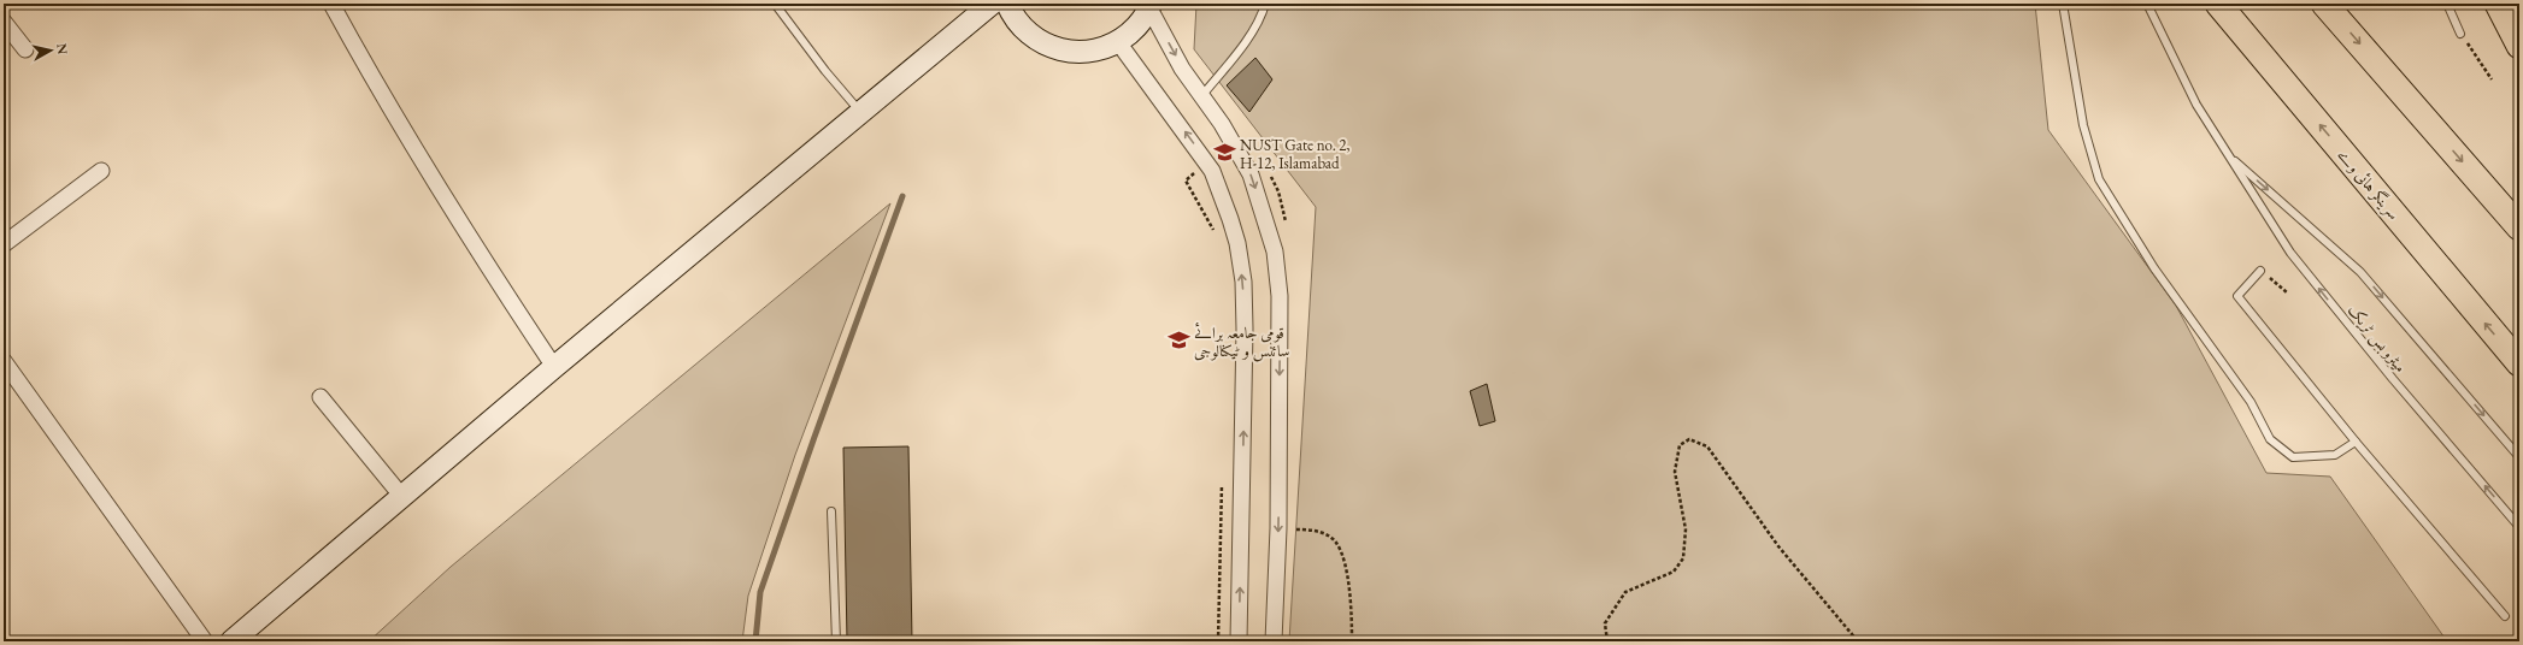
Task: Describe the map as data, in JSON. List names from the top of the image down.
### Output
{
  "streets": {
    "highway": ["سرینگر ہائی وے"],
    "lane": ["میٹرو بس ٹریک"]
  },
  "places": {
    "school or university": ["NUST Gate no. 2, H-12, Islamabad", "قومی جامعہ برائے سائنس و ٹیکنالوجی"]
  },
  "north": "right"
}
